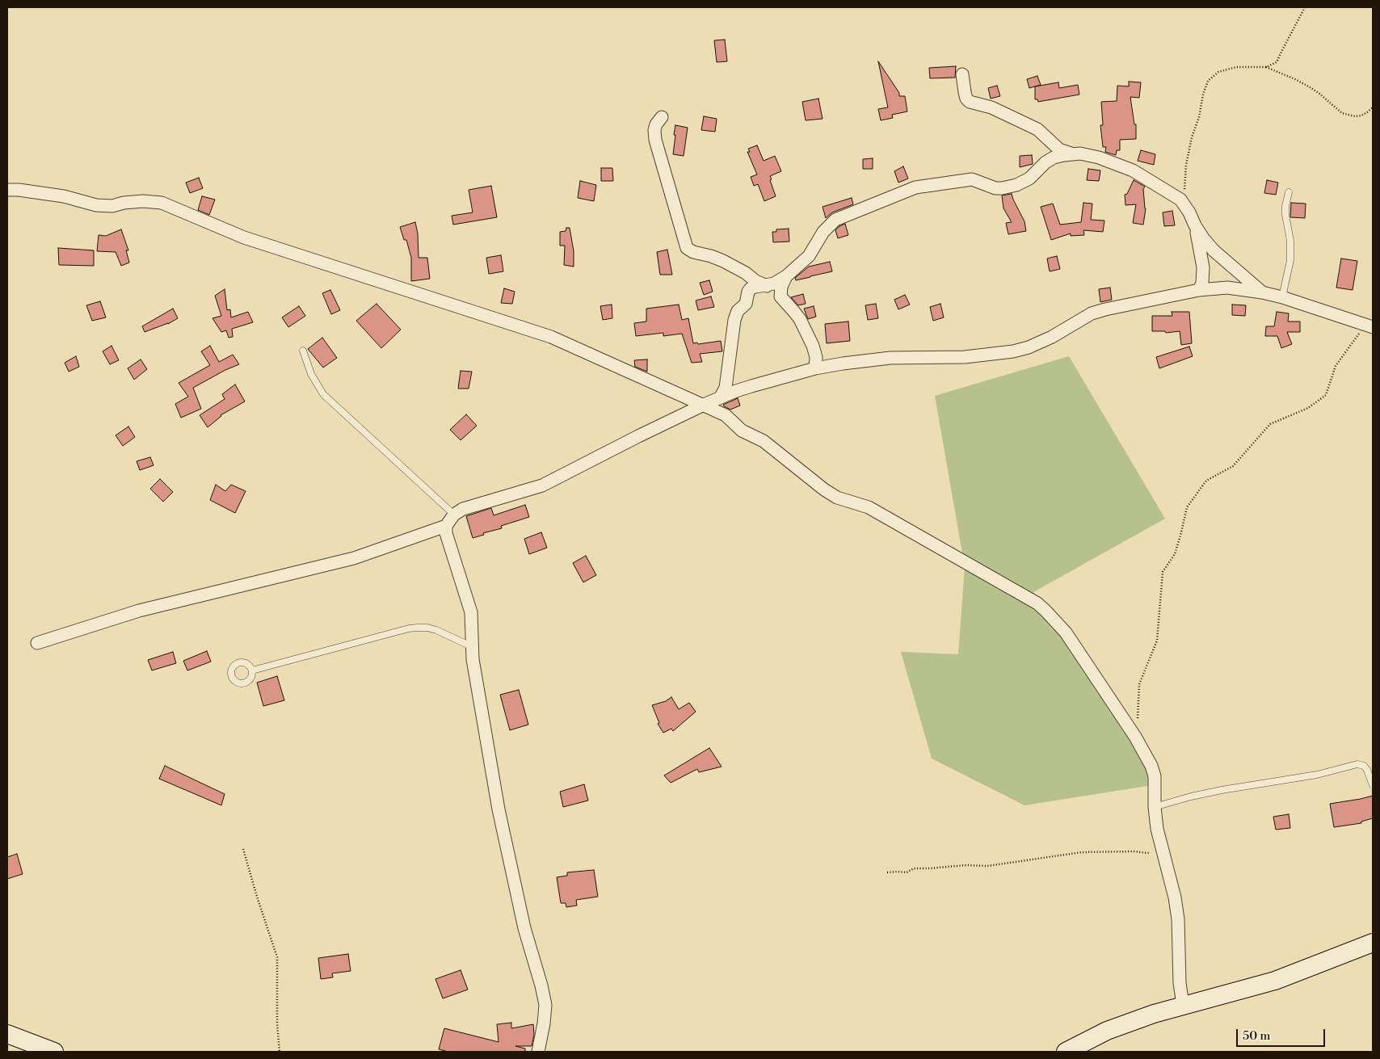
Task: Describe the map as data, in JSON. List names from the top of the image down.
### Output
{
  "scale_bar": "50 m"
}
